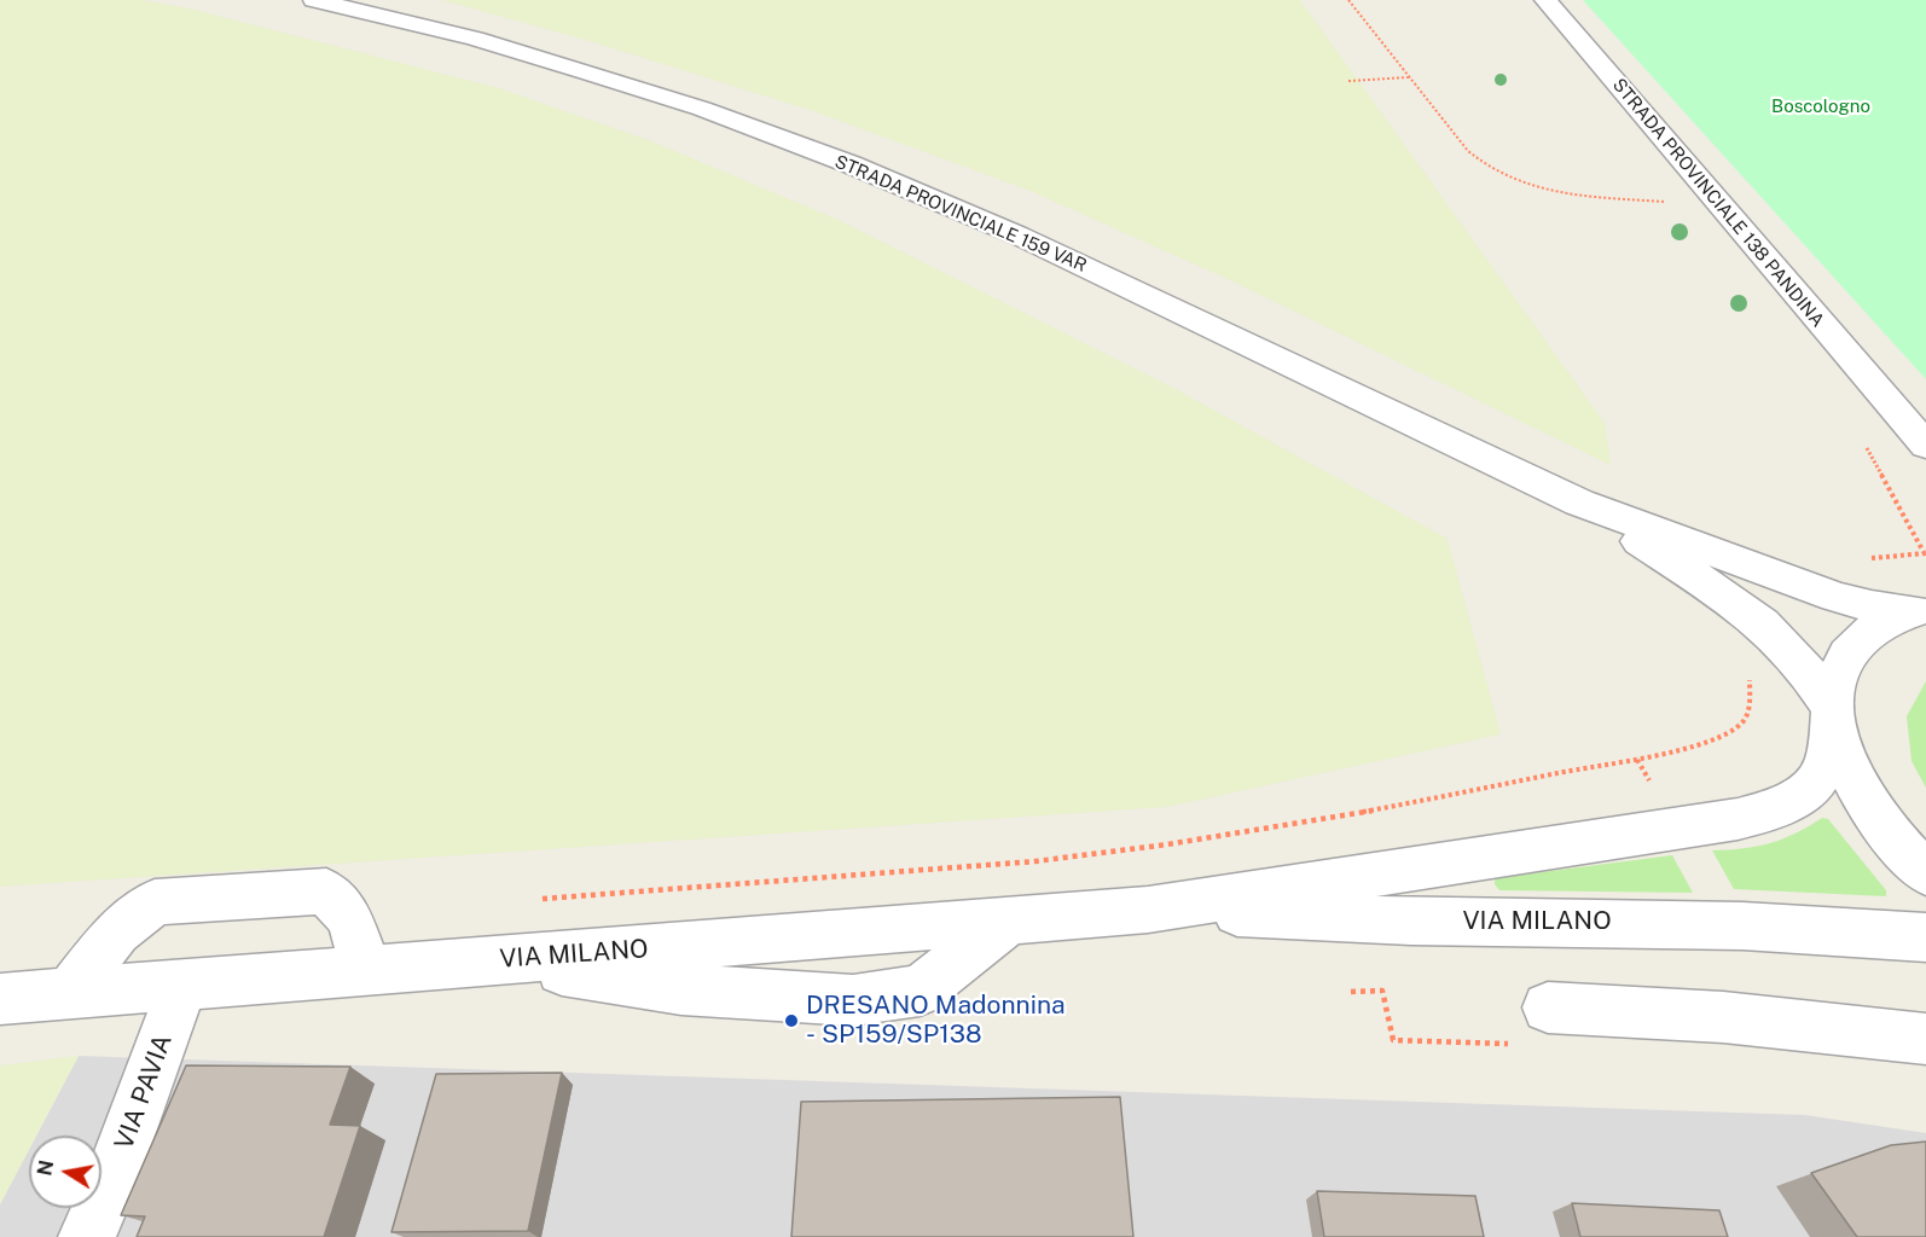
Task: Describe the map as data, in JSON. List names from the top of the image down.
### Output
{
  "streets": {
    "street": [
      "STRADA PROVINCIALE 138 PANDINA",
      "STRADA PROVINCIALE 159 VAR",
      "VIA MILANO",
      "VIA PAVIA"
    ]
  },
  "crossings": [
    ["STRADA PROVINCIALE 159 VAR", "VIA MILANO"],
    ["VIA MILANO", "VIA PAVIA"]
  ],
  "parks": ["Boscologno"],
  "places": ["DRESANO Madonnina - SP159/SP138"],
  "north": "left"
}
